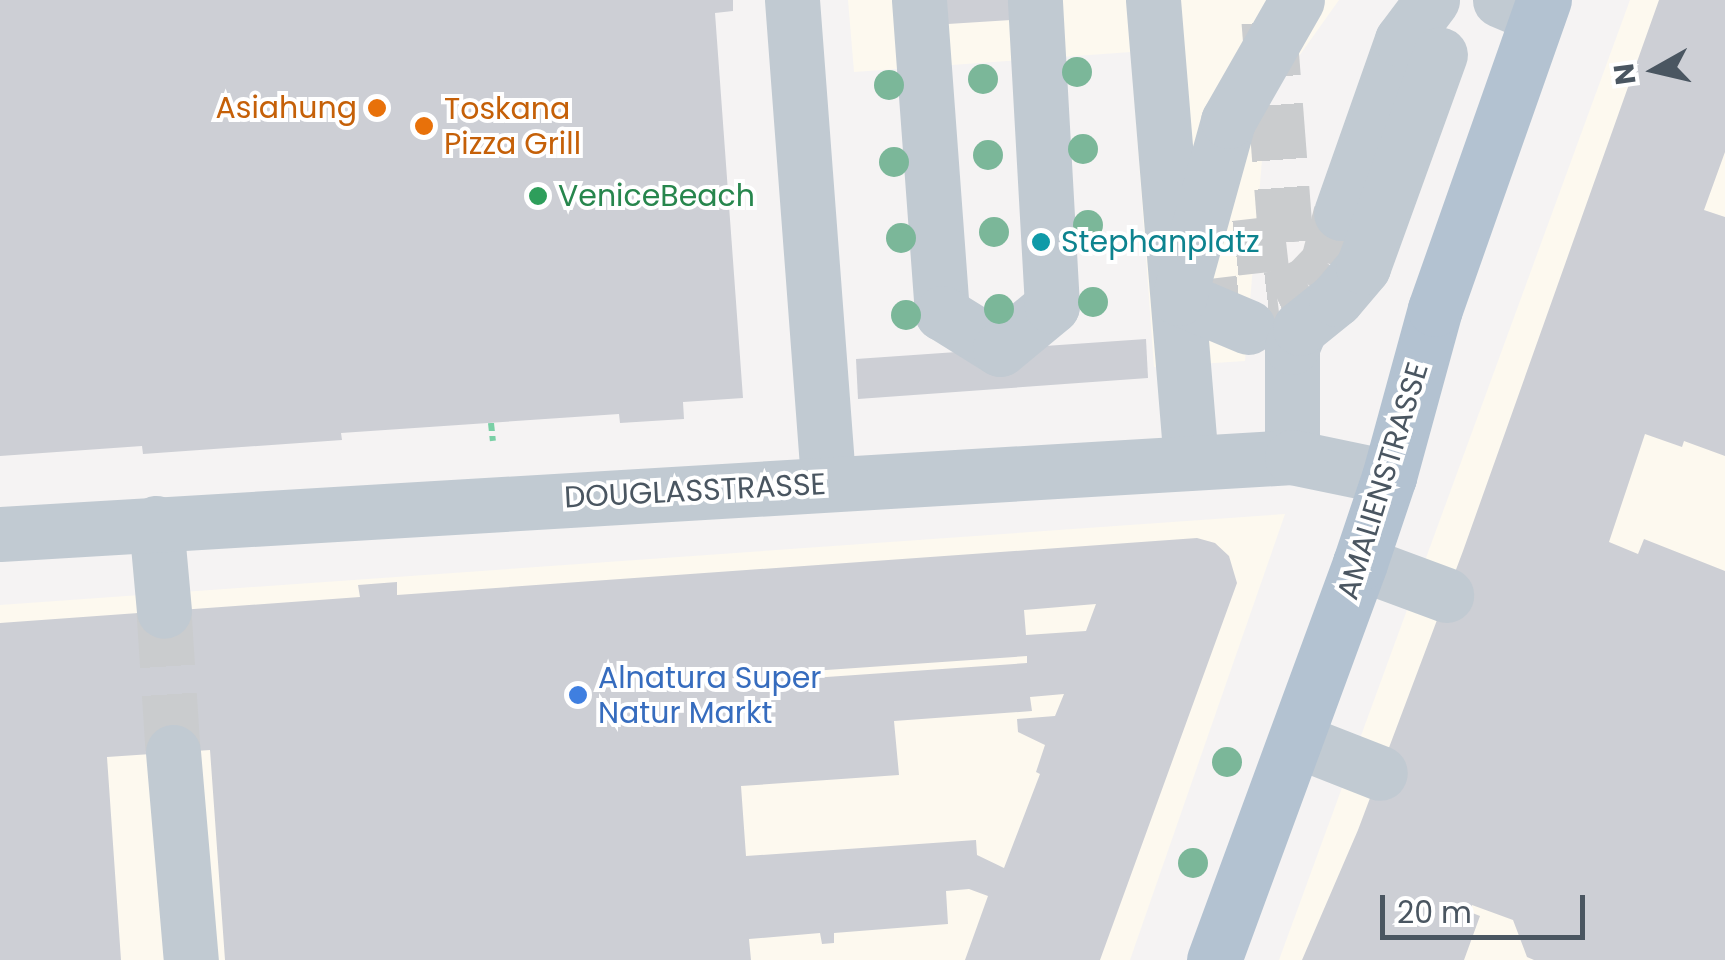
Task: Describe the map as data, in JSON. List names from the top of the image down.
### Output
{
  "streets": {
    "main road": ["AMALIENSTRASSE"],
    "street": ["DOUGLASSTRASSE"]
  },
  "crossings": [
    ["AMALIENSTRASSE", "DOUGLASSTRASSE"]
  ],
  "places": [
    "Asiahung",
    "Toskana Pizza Grill",
    "VeniceBeach",
    "Stephanplatz",
    "Alnatura Super Natur Markt"
  ],
  "scale_bar": "20 m",
  "north": "left"
}
